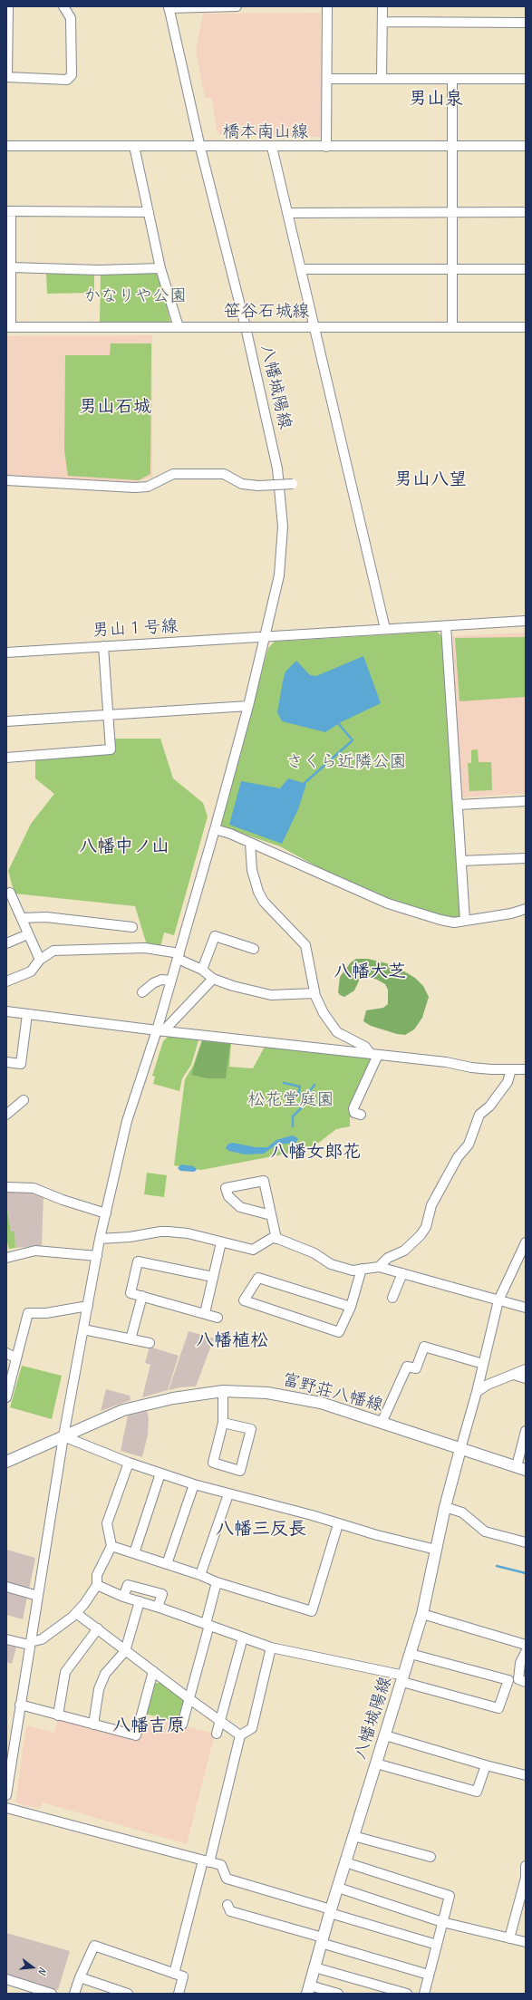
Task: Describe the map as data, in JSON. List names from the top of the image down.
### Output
{
  "streets": {
    "main road": ["八幡城陽線", "富野荘八幡線"],
    "street": ["橋本南山線", "笹谷石城線", "男山１号線"]
  },
  "crossings": [
    ["橋本南山線", "八幡城陽線"],
    ["八幡城陽線", "男山１号線"],
    ["八幡城陽線", "富野荘八幡線"]
  ],
  "districts": [
    "男山泉",
    "男山石城",
    "男山八望",
    "八幡中ノ山",
    "八幡大芝",
    "八幡女郎花",
    "八幡植松",
    "八幡三反長",
    "八幡吉原"
  ],
  "parks": ["かなりや公園", "さくら近隣公園", "松花堂庭園"],
  "north": "right"
}
